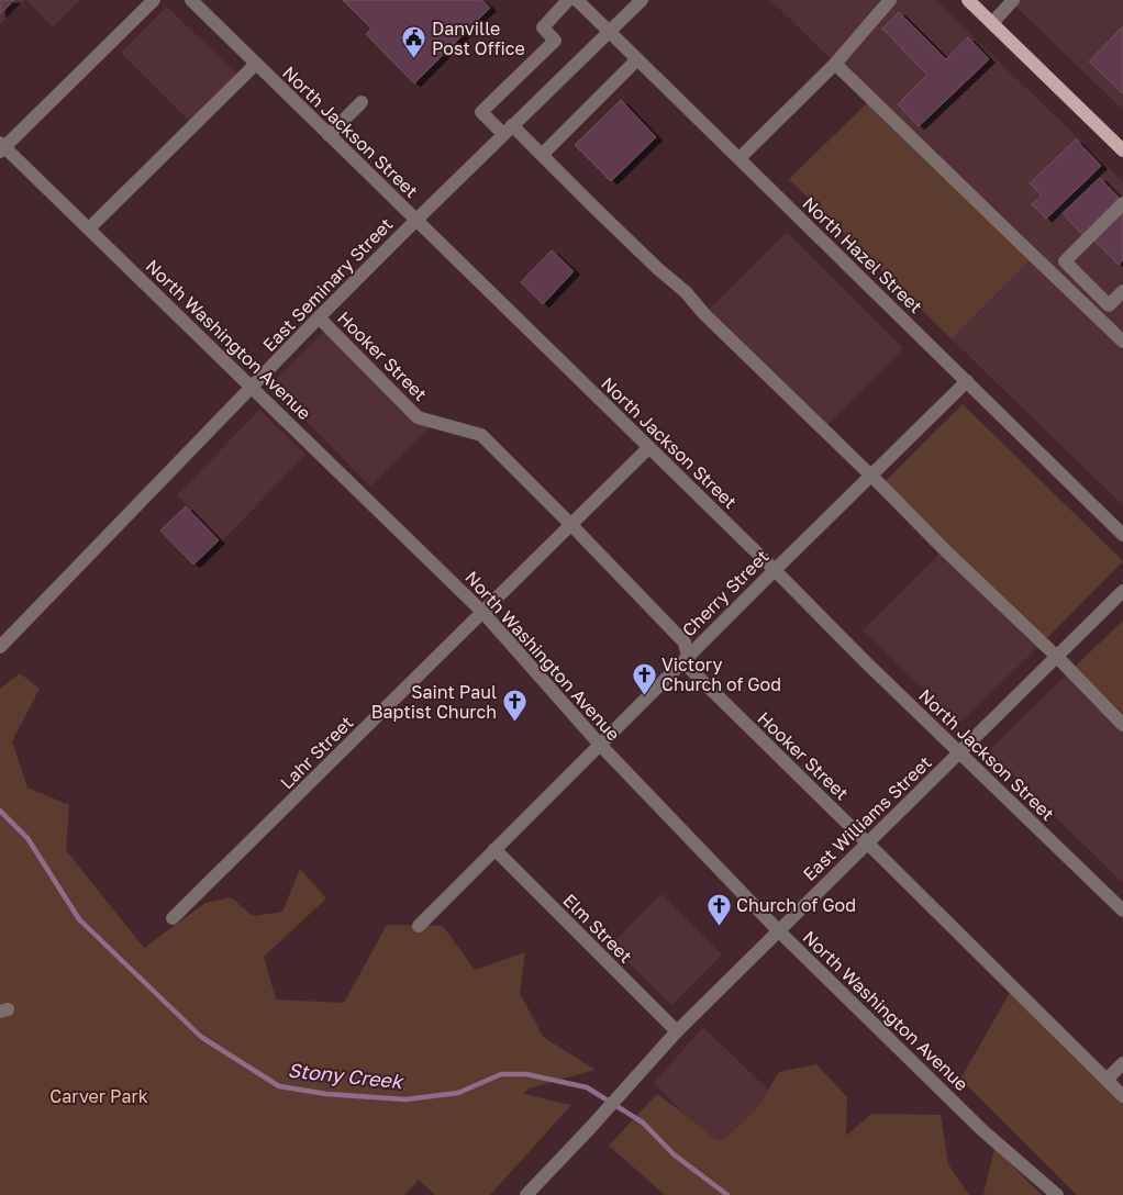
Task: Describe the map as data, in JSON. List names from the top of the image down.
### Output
{
  "streets": {
    "street": [
      "North Jackson Street",
      "North Hazel Street",
      "East Seminary Street",
      "North Washington Avenue",
      "Hooker Street",
      "Cherry Street",
      "Lahr Street",
      "East Williams Street",
      "Elm Street"
    ]
  },
  "crossings": [
    ["North Jackson Street", "East Seminary Street"],
    ["North Jackson Street", "Cherry Street"],
    ["North Jackson Street", "Lahr Street"],
    ["North Jackson Street", "East Williams Street"],
    ["North Hazel Street", "East Seminary Street"],
    ["North Hazel Street", "Cherry Street"],
    ["East Seminary Street", "North Washington Avenue"],
    ["East Seminary Street", "Hooker Street"],
    ["North Washington Avenue", "Cherry Street"],
    ["North Washington Avenue", "Lahr Street"],
    ["North Washington Avenue", "East Williams Street"],
    ["Hooker Street", "Cherry Street"],
    ["Hooker Street", "Lahr Street"],
    ["Hooker Street", "East Williams Street"],
    ["Cherry Street", "Elm Street"],
    ["East Williams Street", "Elm Street"]
  ],
  "water": ["Stony Creek"],
  "parks": ["Carver Park"],
  "places": {
    "public building": ["Danville Post Office"],
    "church": ["Victory Church of God", "Saint Paul Baptist Church", "Church of God"]
  }
}
